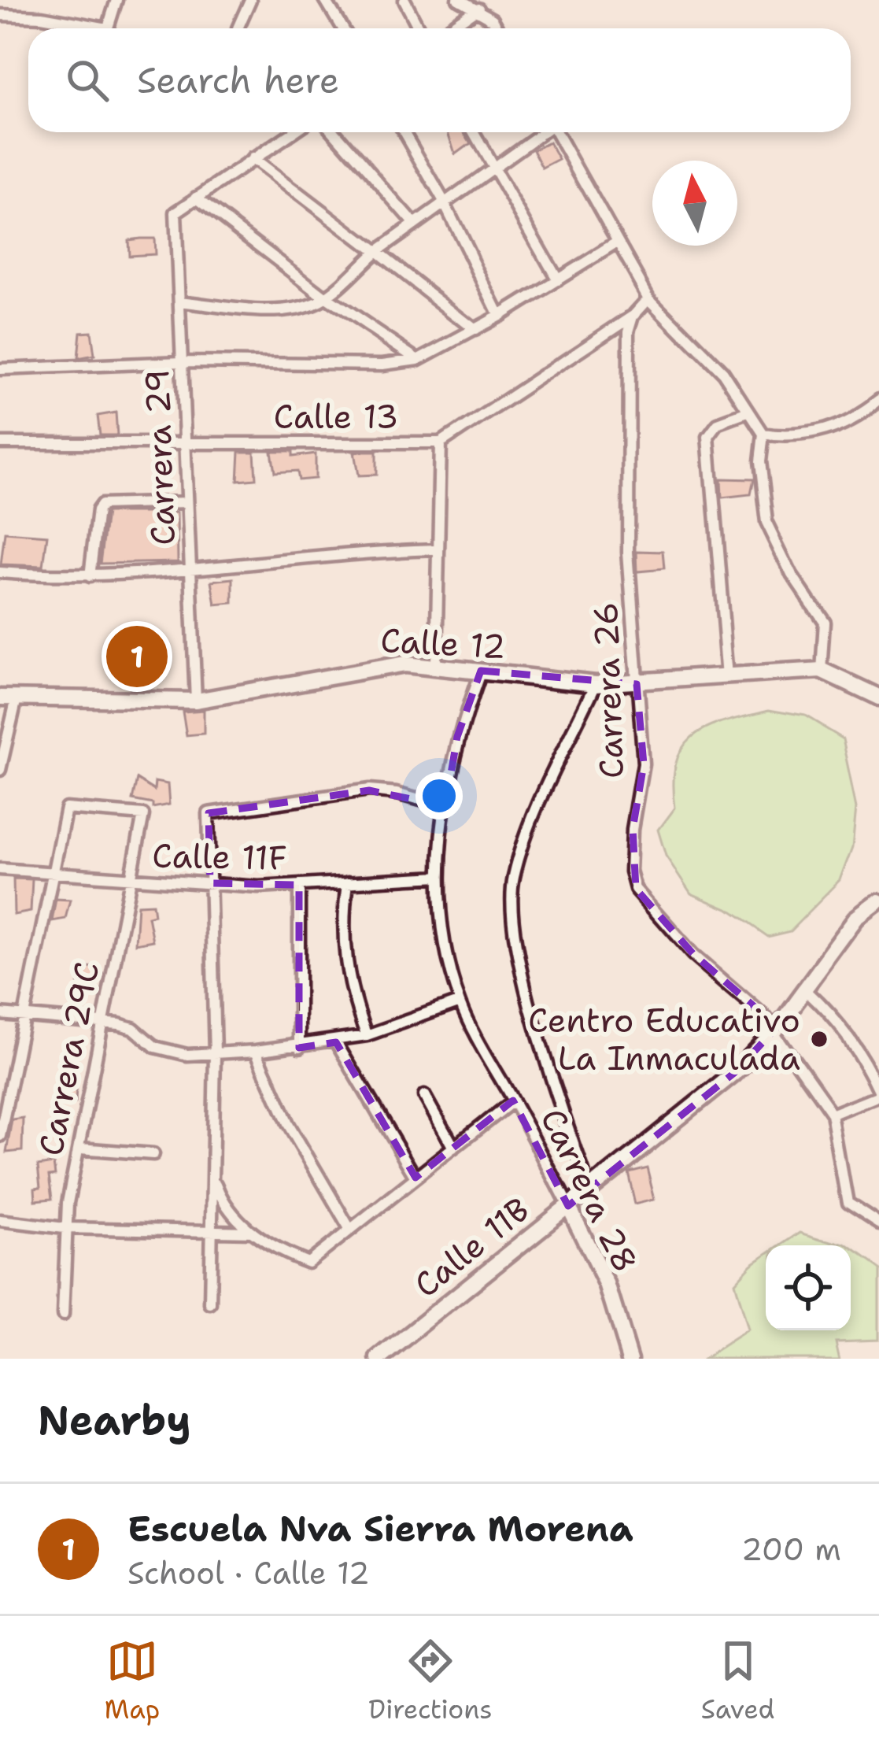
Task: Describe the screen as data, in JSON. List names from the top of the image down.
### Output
{
  "streets": {
    "street": [
      "Calle 13",
      "Carrera 29",
      "Calle 12",
      "Carrera 26",
      "Calle 11F",
      "Carrera 29C",
      "Carrera 28",
      "Calle 11B"
    ]
  },
  "crossings": [
    ["Calle 13", "Carrera 29"],
    ["Calle 13", "Carrera 26"],
    ["Carrera 29", "Calle 12"],
    ["Calle 12", "Carrera 26"],
    ["Calle 12", "Carrera 28"],
    ["Carrera 26", "Calle 11B"],
    ["Calle 11F", "Carrera 29C"],
    ["Calle 11F", "Carrera 28"],
    ["Carrera 28", "Calle 11B"]
  ],
  "places": ["Centro Educativo La Inmaculada"],
  "north": "top",
  "page": {
    "search": "Search here",
    "pins": "1",
    "heading": "Nearby",
    "list": [
      {
        "mark": "1",
        "name": "Escuela Nva Sierra Morena",
        "note": "School · Calle 12",
        "value": "200 m"
      }
    ],
    "nav": ["Map", "Directions", "Saved"]
  }
}
